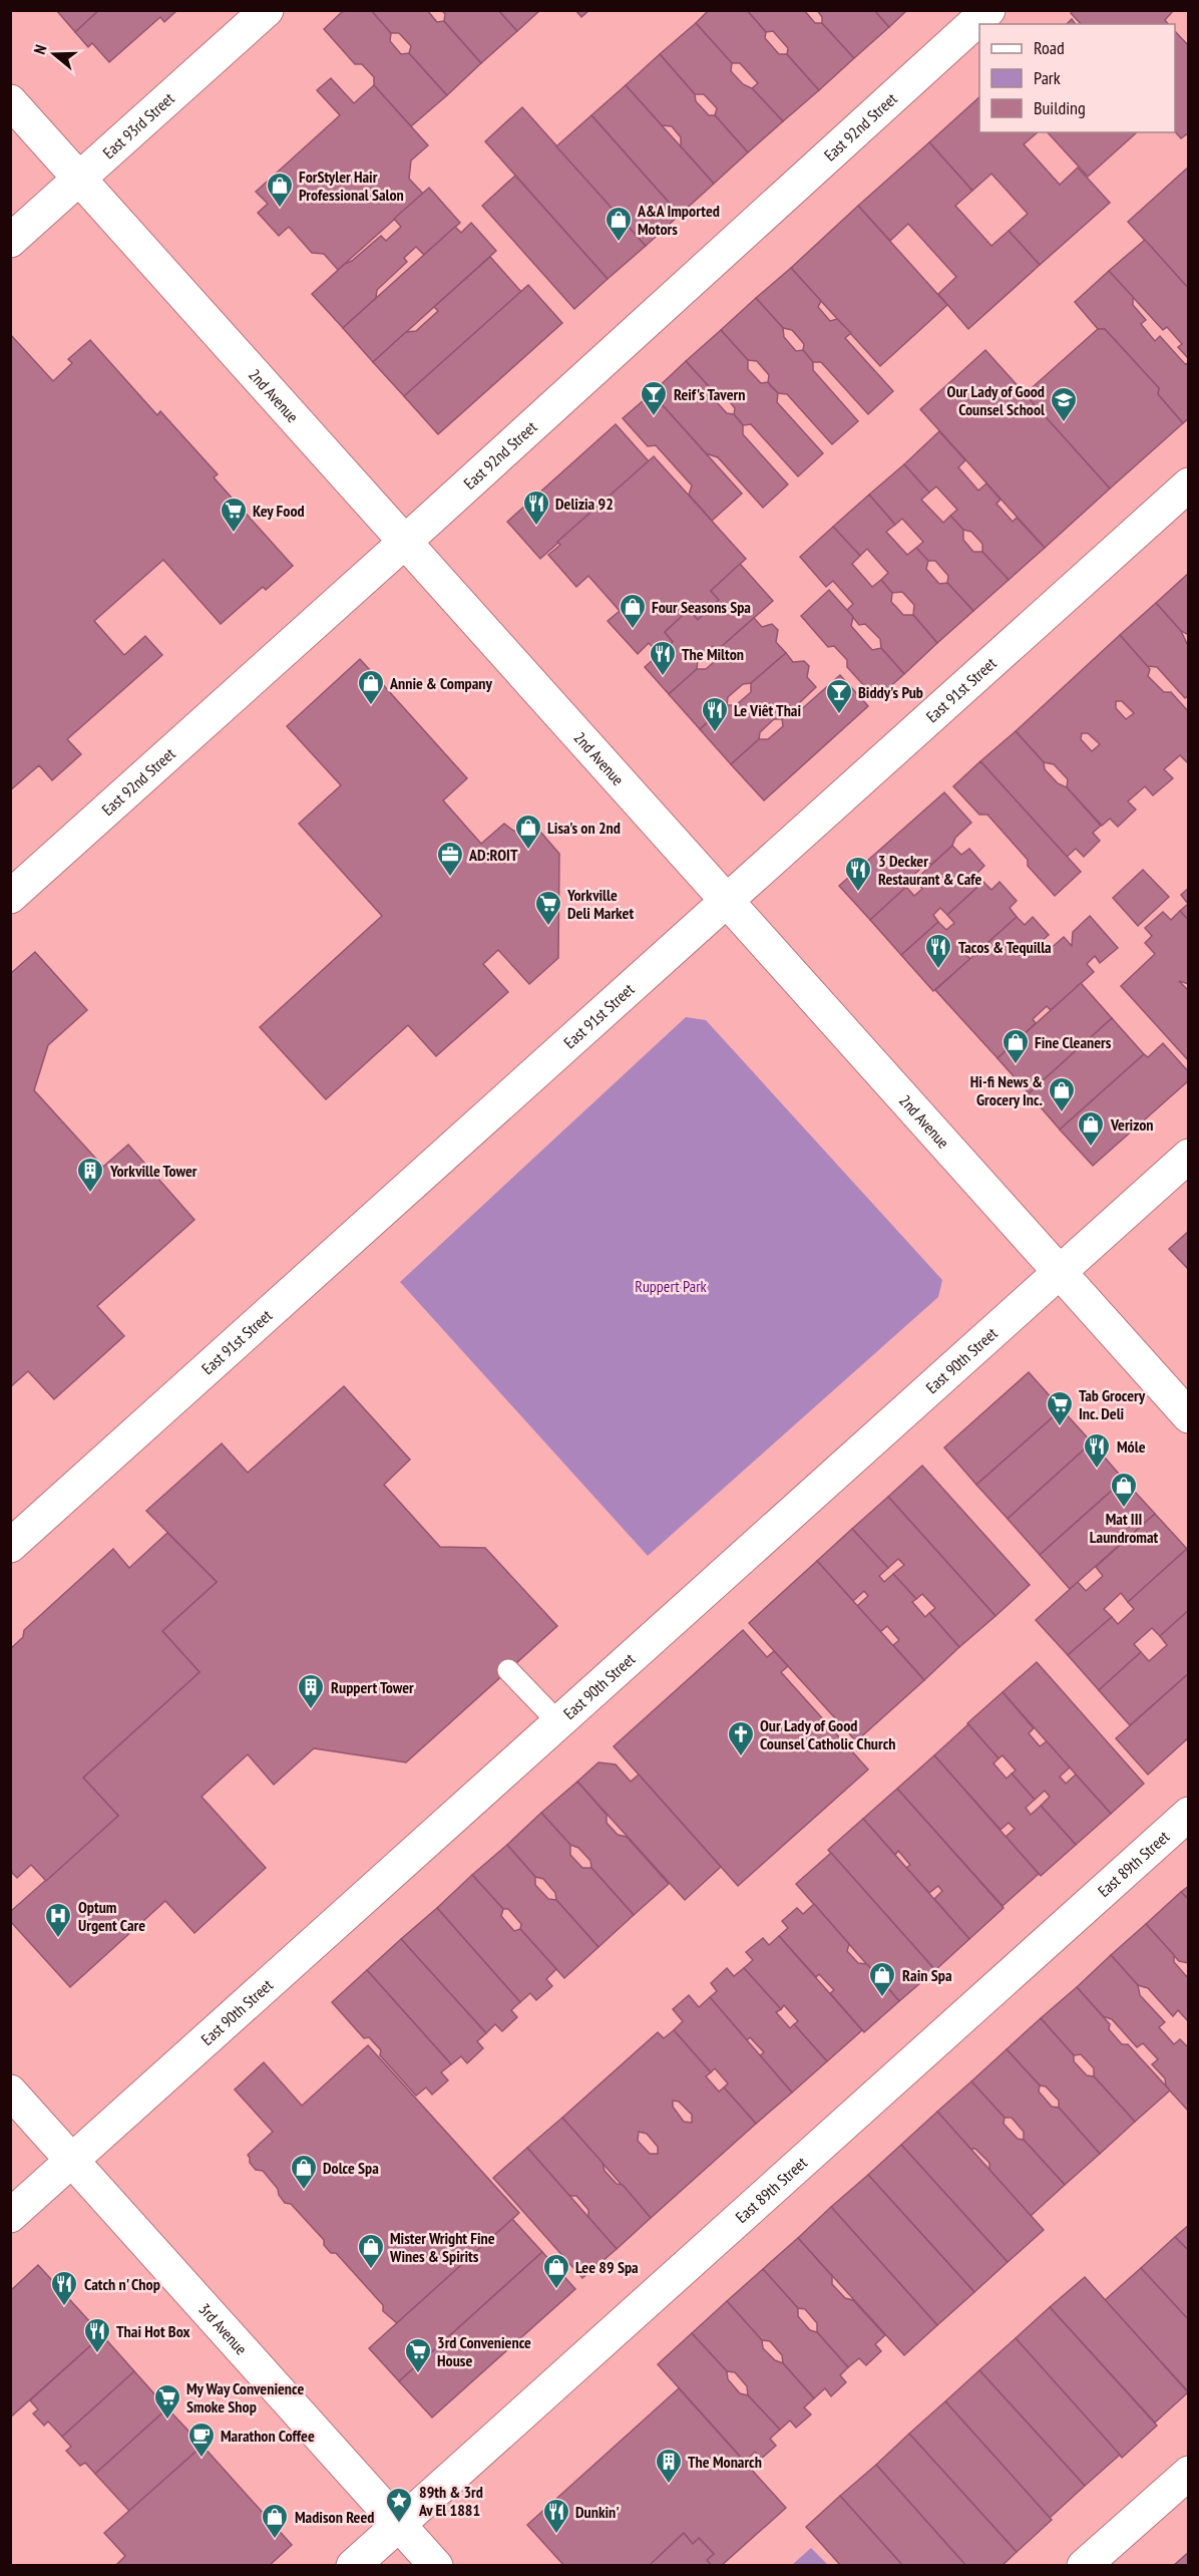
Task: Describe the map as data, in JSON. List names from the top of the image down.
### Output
{
  "streets": {
    "street": [
      "East 93rd Street",
      "East 92nd Street",
      "2nd Avenue",
      "East 91st Street",
      "East 90th Street",
      "East 89th Street",
      "3rd Avenue"
    ]
  },
  "crossings": [
    ["East 93rd Street", "2nd Avenue"],
    ["East 92nd Street", "2nd Avenue"],
    ["2nd Avenue", "East 91st Street"],
    ["2nd Avenue", "East 90th Street"],
    ["East 90th Street", "3rd Avenue"],
    ["East 89th Street", "3rd Avenue"]
  ],
  "parks": ["Ruppert Park"],
  "places": {
    "shop": [
      "ForStyler Hair Professional Salon",
      "A&A Imported Motors",
      "Four Seasons Spa",
      "Annie & Company",
      "Lisa's on 2nd",
      "Fine Cleaners",
      "Hi-fi News & Grocery Inc.",
      "Verizon",
      "Mat III Laundromat",
      "Rain Spa",
      "Dolce Spa",
      "Mister Wright Fine Wines & Spirits",
      "Lee 89 Spa",
      "Madison Reed"
    ],
    "bar": ["Reif's Tavern", "Biddy's Pub"],
    "school or university": ["Our Lady of Good Counsel School"],
    "restaurant": [
      "Delizia 92",
      "The Milton",
      "Le Viêt Thai",
      "3 Decker Restaurant & Cafe",
      "Tacos & Tequilla",
      "Móle",
      "Catch n' Chop",
      "Thai Hot Box",
      "Dunkin'"
    ],
    "supermarket": [
      "Key Food",
      "Yorkville Deli Market",
      "Tab Grocery Inc. Deli",
      "3rd Convenience House",
      "My Way Convenience Smoke Shop"
    ],
    "office": ["AD:ROIT"],
    "building": ["Yorkville Tower", "Ruppert Tower", "The Monarch"],
    "church": ["Our Lady of Good Counsel Catholic Church"],
    "hospital": ["Optum Urgent Care"],
    "cafe": ["Marathon Coffee"],
    "place": ["89th & 3rd Av El 1881"]
  },
  "legend": ["Road", "Park", "Building"],
  "north": "left"
}
